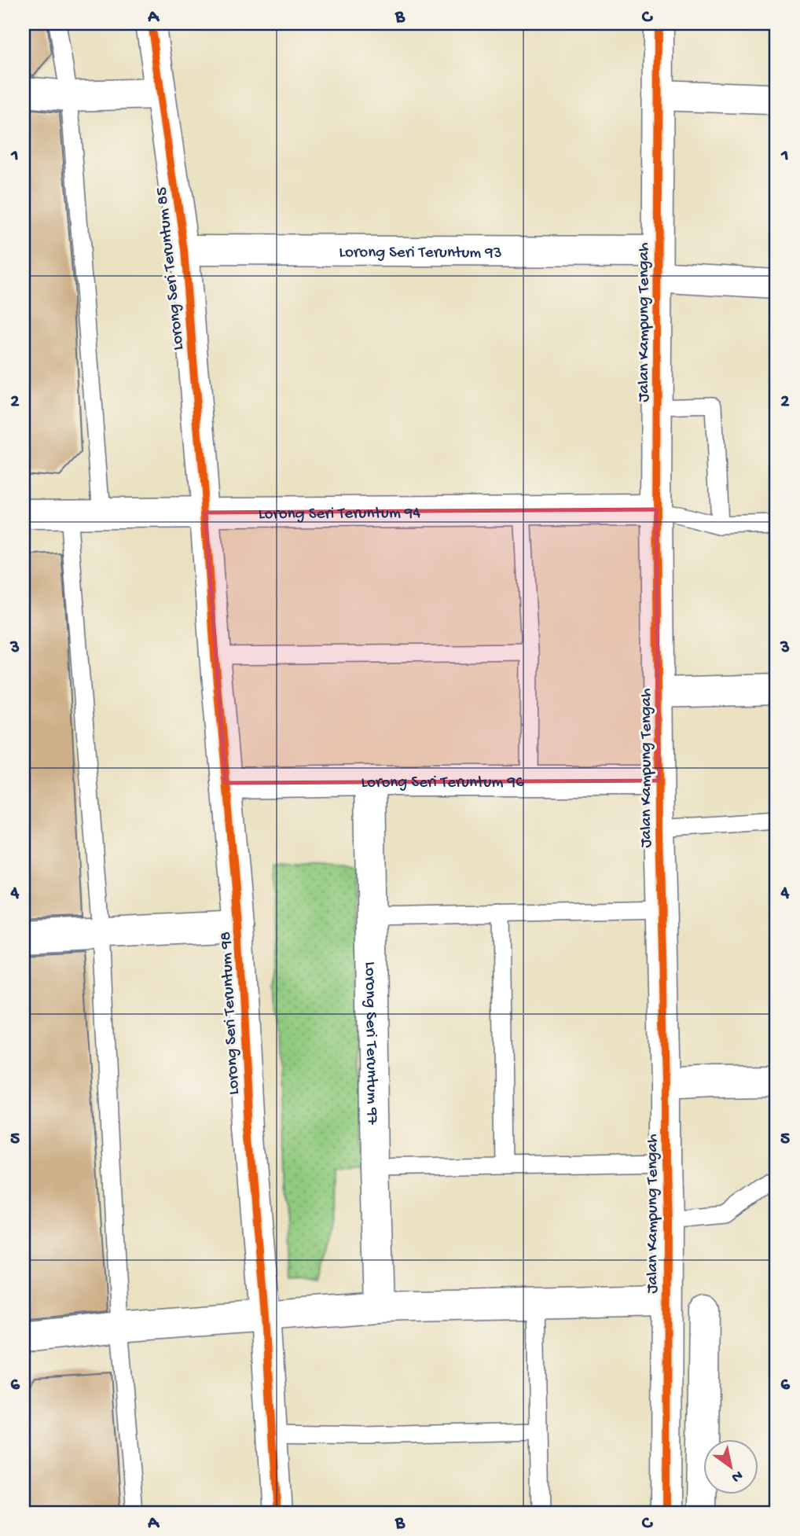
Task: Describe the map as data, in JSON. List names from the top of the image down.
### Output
{
  "streets": {
    "street": [
      "Lorong Seri Teruntum 93",
      "Lorong Seri Teruntum 85",
      "Jalan Kampung Tengah",
      "Lorong Seri Teruntum 94",
      "Lorong Seri Teruntum 96",
      "Lorong Seri Teruntum 98",
      "Lorong Seri Teruntum 97"
    ]
  },
  "crossings": [
    ["Lorong Seri Teruntum 93", "Lorong Seri Teruntum 85"],
    ["Lorong Seri Teruntum 93", "Jalan Kampung Tengah"],
    ["Lorong Seri Teruntum 85", "Lorong Seri Teruntum 94"],
    ["Lorong Seri Teruntum 85", "Lorong Seri Teruntum 98"],
    ["Jalan Kampung Tengah", "Lorong Seri Teruntum 94"],
    ["Jalan Kampung Tengah", "Lorong Seri Teruntum 96"],
    ["Lorong Seri Teruntum 94", "Lorong Seri Teruntum 98"],
    ["Lorong Seri Teruntum 96", "Lorong Seri Teruntum 98"],
    ["Lorong Seri Teruntum 96", "Lorong Seri Teruntum 97"]
  ],
  "north": "bottom right",
  "grid": {
    "columns": ["A", "B", "C"],
    "rows": [
      "1",
      "2",
      "3",
      "4",
      "5",
      "6"
    ]
  }
}
